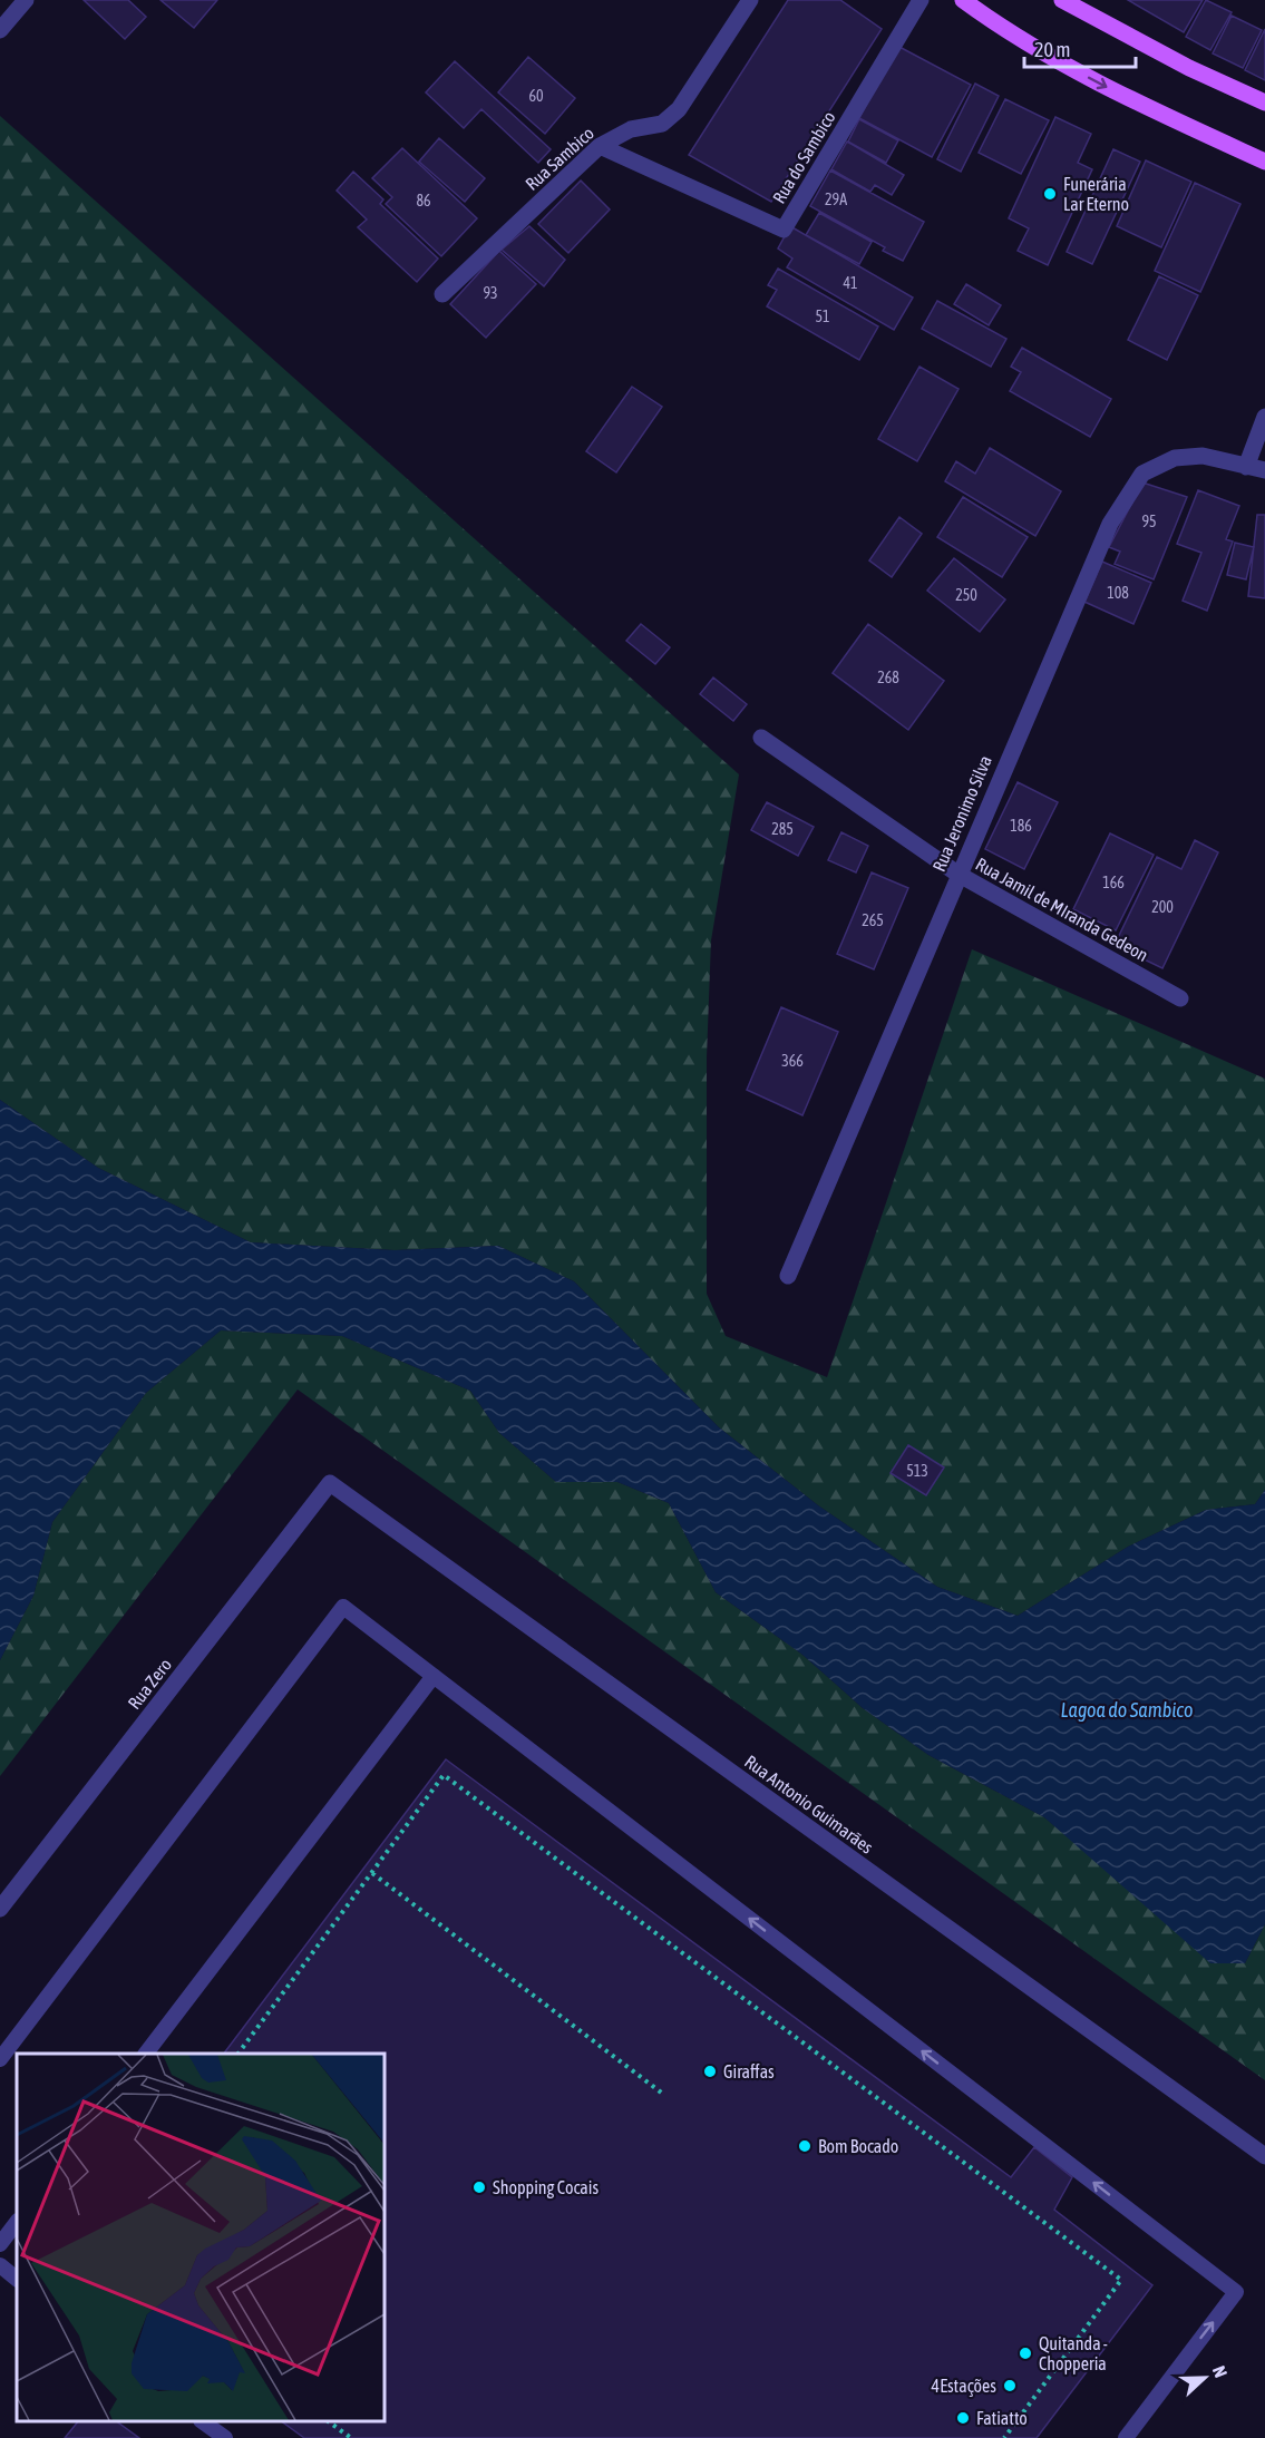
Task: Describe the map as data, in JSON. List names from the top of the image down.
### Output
{
  "streets": {
    "street": [
      "Rua do Sambico",
      "Rua Sambico",
      "Rua Jeronimo Silva",
      "Rua Jamil de MIranda Gedeon",
      "Rua Zero",
      "Rua Antonio Guimarães"
    ]
  },
  "crossings": [
    ["Rua do Sambico", "Rua Sambico"],
    ["Rua Jeronimo Silva", "Rua Jamil de MIranda Gedeon"],
    ["Rua Zero", "Rua Antonio Guimarães"]
  ],
  "water": ["Lagoa do Sambico"],
  "places": [
    "Funerária Lar Eterno",
    "Giraffas",
    "Bom Bocado",
    "Shopping Cocais",
    "Quitanda - Chopperia",
    "4Estações",
    "Fatiatto"
  ],
  "house_numbers": [
    "60",
    "29A",
    "86",
    "41",
    "93",
    "51",
    "95",
    "108",
    "250",
    "268",
    "186",
    "285",
    "166",
    "200",
    "265",
    "366",
    "513"
  ],
  "scale_bar": "20 m",
  "north": "right"
}
